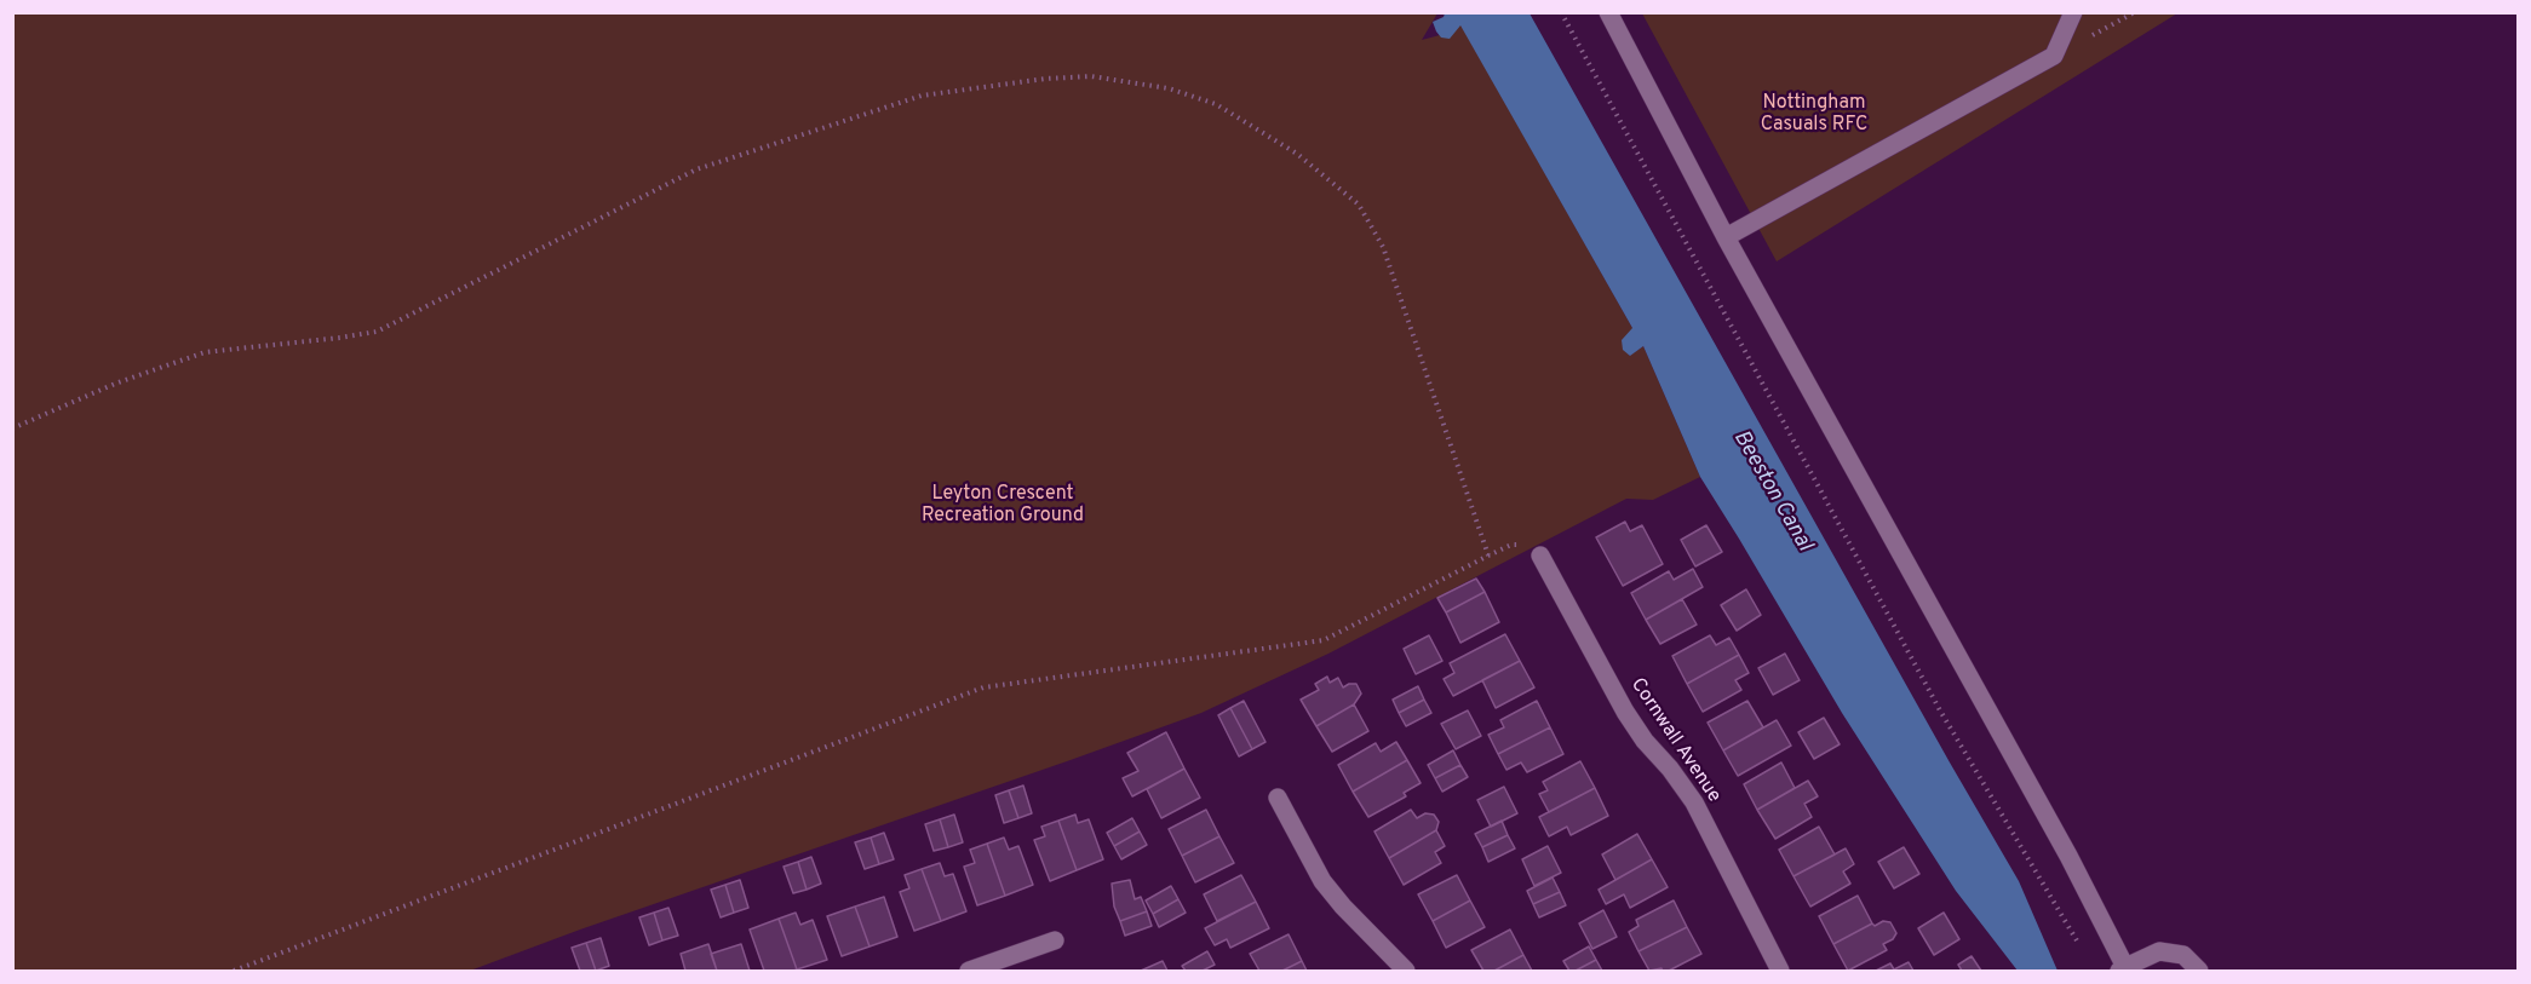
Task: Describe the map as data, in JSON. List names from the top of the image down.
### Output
{
  "streets": {
    "street": ["Cornwall Avenue"]
  },
  "water": ["Beeston Canal"],
  "parks": ["Nottingham Casuals RFC", "Leyton Crescent Recreation Ground"]
}
